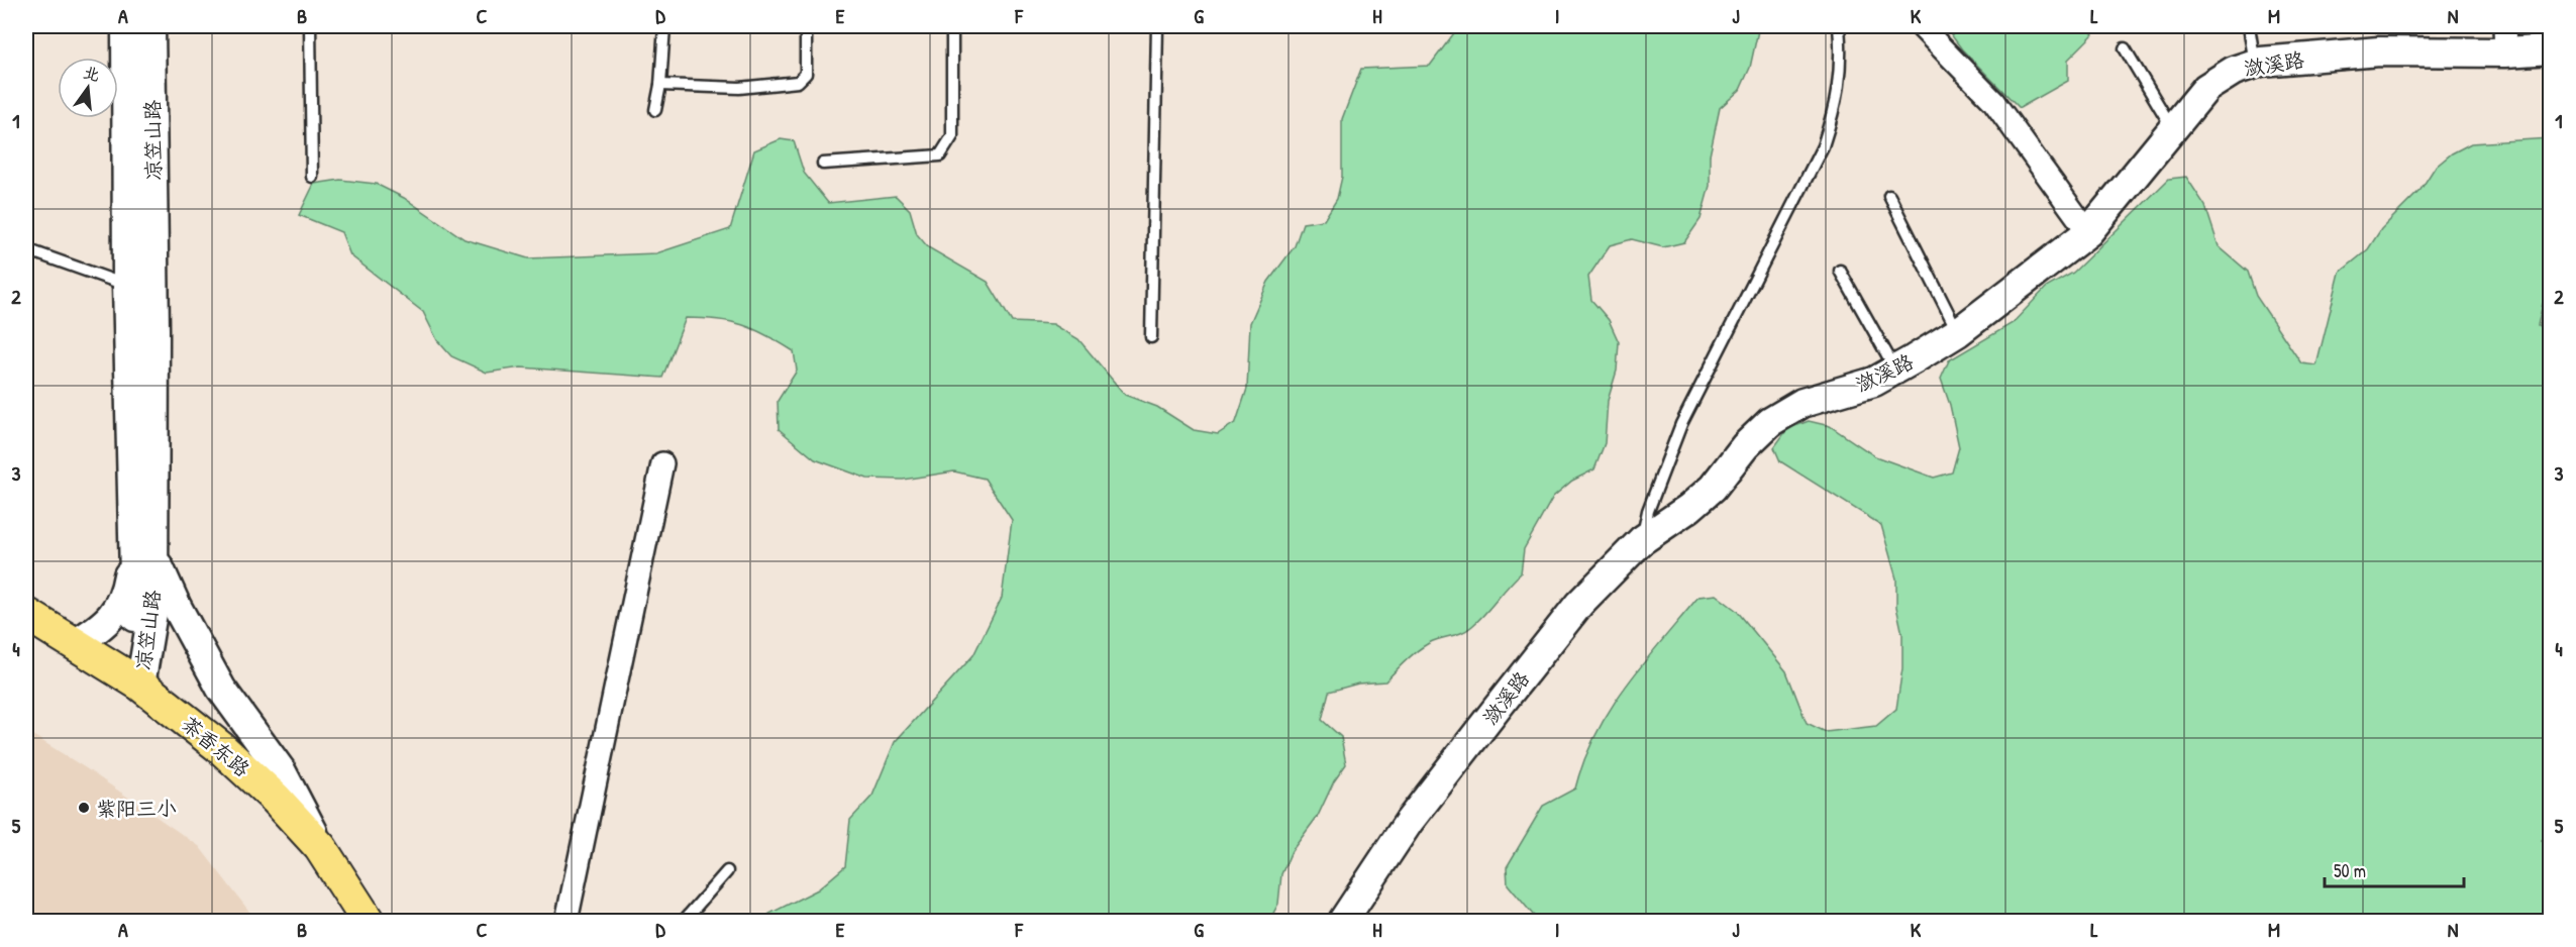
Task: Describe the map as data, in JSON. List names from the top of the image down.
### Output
{
  "streets": {
    "main road": ["潋溪路", "凉笠山路", "茶香东路"]
  },
  "crossings": [
    ["凉笠山路", "茶香东路"]
  ],
  "places": ["紫阳三小"],
  "scale_bar": "50 m",
  "north": "top",
  "grid": {
    "columns": [
      "A",
      "B",
      "C",
      "D",
      "E",
      "F",
      "G",
      "H",
      "I",
      "J",
      "K",
      "L",
      "M",
      "N"
    ],
    "rows": [
      "1",
      "2",
      "3",
      "4",
      "5"
    ]
  }
}
